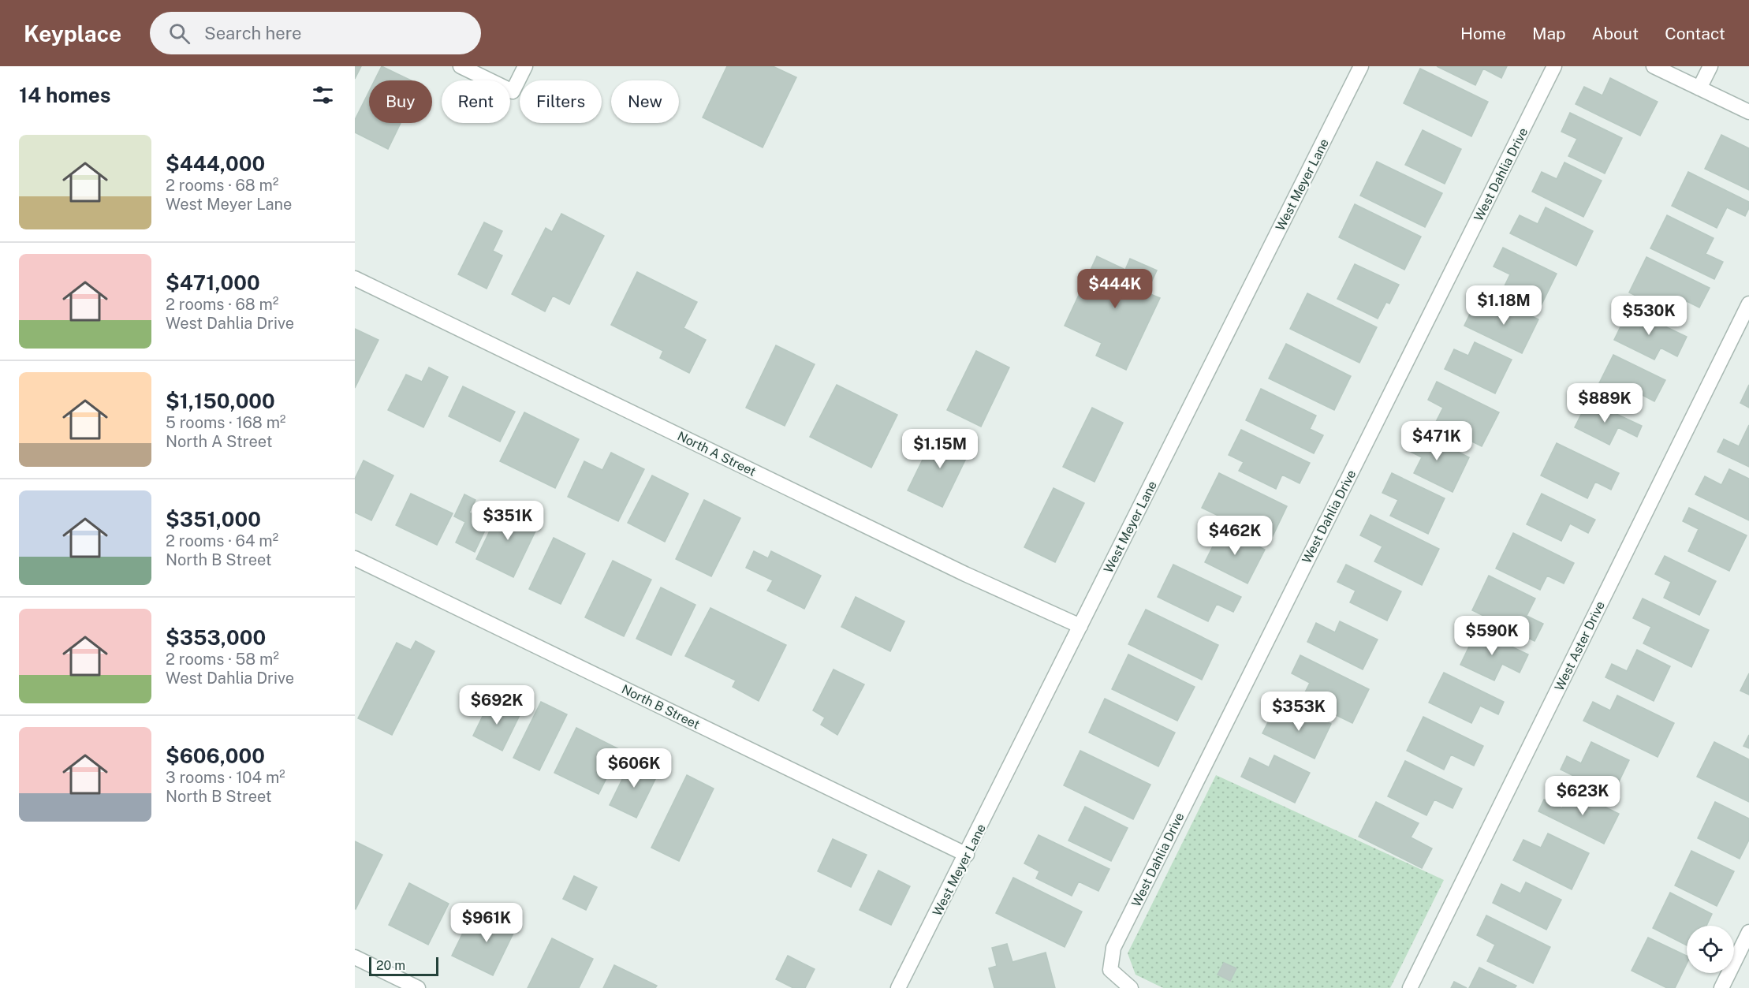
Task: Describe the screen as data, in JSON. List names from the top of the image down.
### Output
{
  "streets": {
    "street": [
      "West Dahlia Drive",
      "West Meyer Lane",
      "North A Street",
      "West Aster Drive",
      "North B Street"
    ]
  },
  "crossings": [
    ["West Meyer Lane", "North A Street"],
    ["West Meyer Lane", "North B Street"]
  ],
  "scale_bar": "20 m",
  "page": {
    "header": "Keyplace",
    "search": "Search here",
    "nav": [
      "Home",
      "Map",
      "About",
      "Contact"
    ],
    "heading": "14 homes",
    "chip": [
      "Buy",
      "Rent",
      "Filters",
      "New"
    ],
    "list": [
      {
        "name": "$444,000",
        "note": "2 rooms · 68 m² · West Meyer Lane"
      },
      {
        "name": "$471,000",
        "note": "2 rooms · 68 m² · West Dahlia Drive"
      },
      {
        "name": "$1,150,000",
        "note": "5 rooms · 168 m² · North A Street"
      },
      {
        "name": "$351,000",
        "note": "2 rooms · 64 m² · North B Street"
      },
      {
        "name": "$353,000",
        "note": "2 rooms · 58 m² · West Dahlia Drive"
      },
      {
        "name": "$606,000",
        "note": "3 rooms · 104 m² · North B Street"
      }
    ],
    "price": [
      "$444K",
      "$1.18M",
      "$530K",
      "$889K",
      "$471K",
      "$1.15M",
      "$351K",
      "$462K",
      "$590K",
      "$692K",
      "$353K",
      "$606K",
      "$623K",
      "$961K"
    ],
    "scale": "20 m"
  }
}
